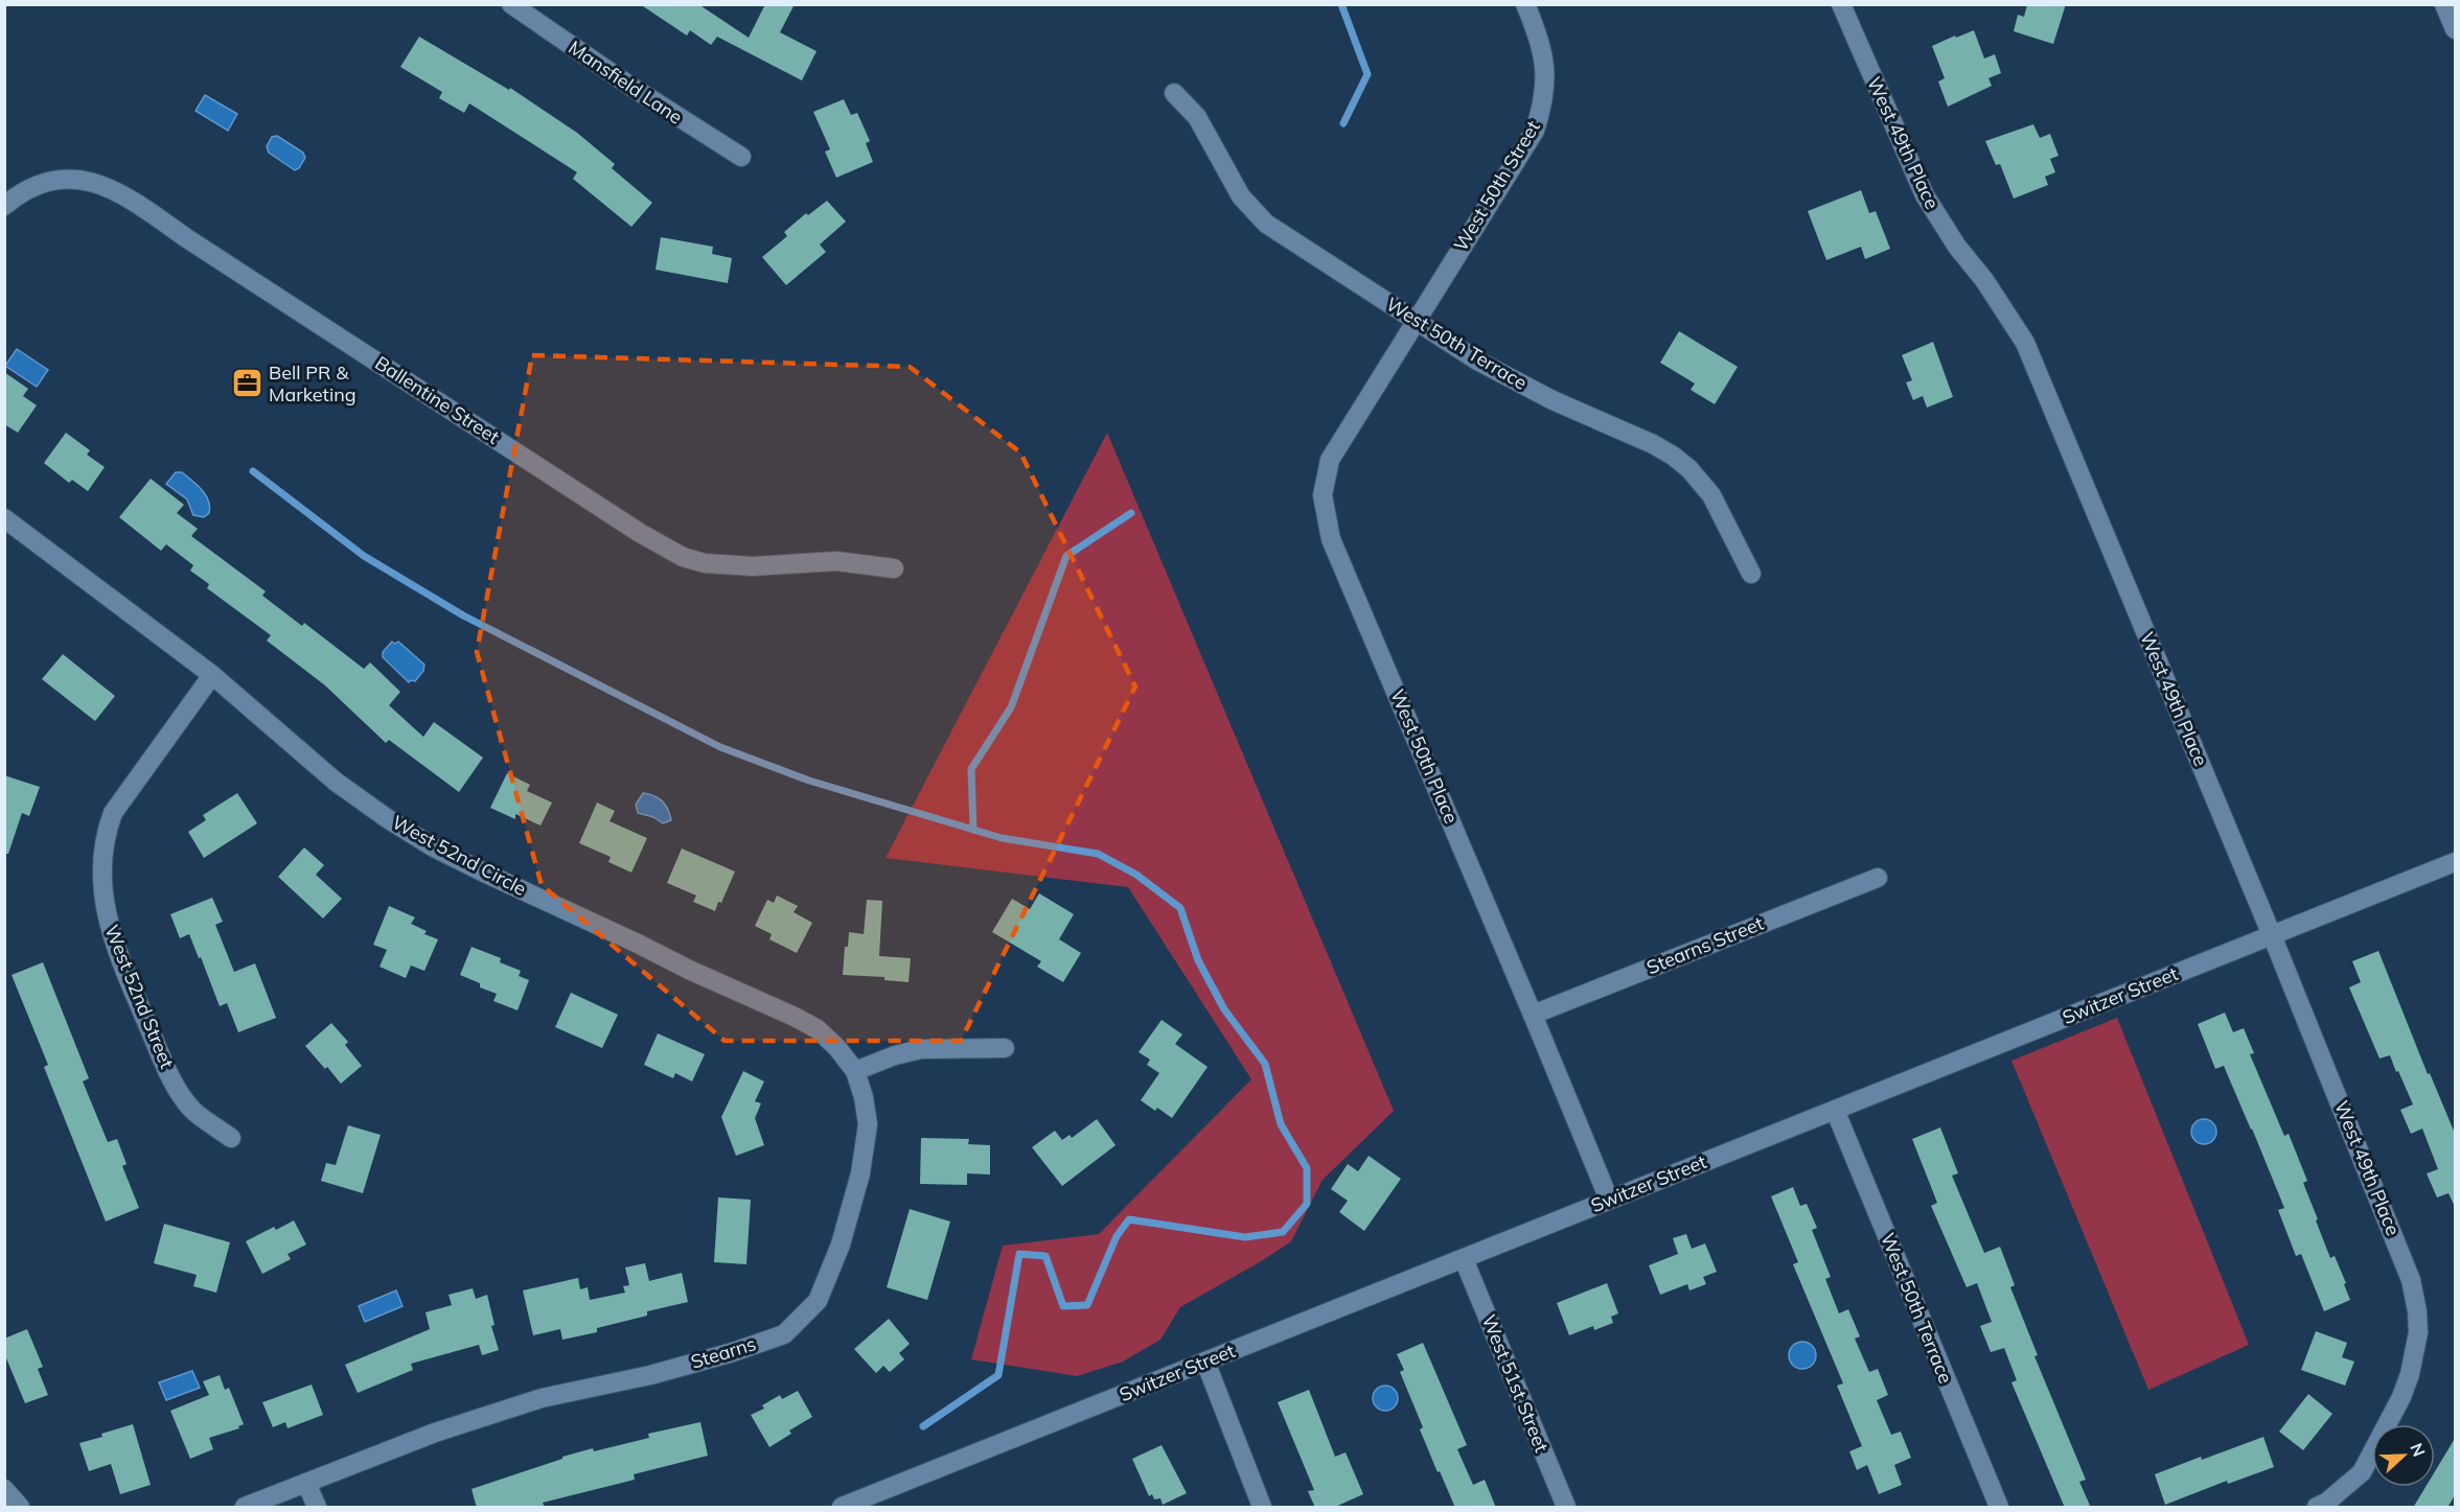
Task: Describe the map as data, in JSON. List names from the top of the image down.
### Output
{
  "streets": {
    "street": [
      "Mansfield Lane",
      "West 49th Place",
      "West 50th Street",
      "West 50th Terrace",
      "Ballentine Street",
      "West 50th Place",
      "West 52nd Circle",
      "Stearns Street",
      "Switzer Street",
      "West 52nd Street",
      "Stearns",
      "West 51st Street"
    ]
  },
  "crossings": [
    ["West 49th Place", "Switzer Street"],
    ["West 50th Street", "West 50th Terrace"],
    ["West 50th Street", "West 50th Place"],
    ["West 50th Terrace", "West 50th Place"],
    ["West 50th Terrace", "Switzer Street"],
    ["West 50th Place", "Stearns Street"],
    ["West 50th Place", "Switzer Street"],
    ["West 52nd Circle", "West 52nd Street"],
    ["West 52nd Circle", "Stearns"],
    ["Switzer Street", "West 51st Street"]
  ],
  "places": {
    "office": ["Bell PR & Marketing"]
  },
  "north": "right"
}
